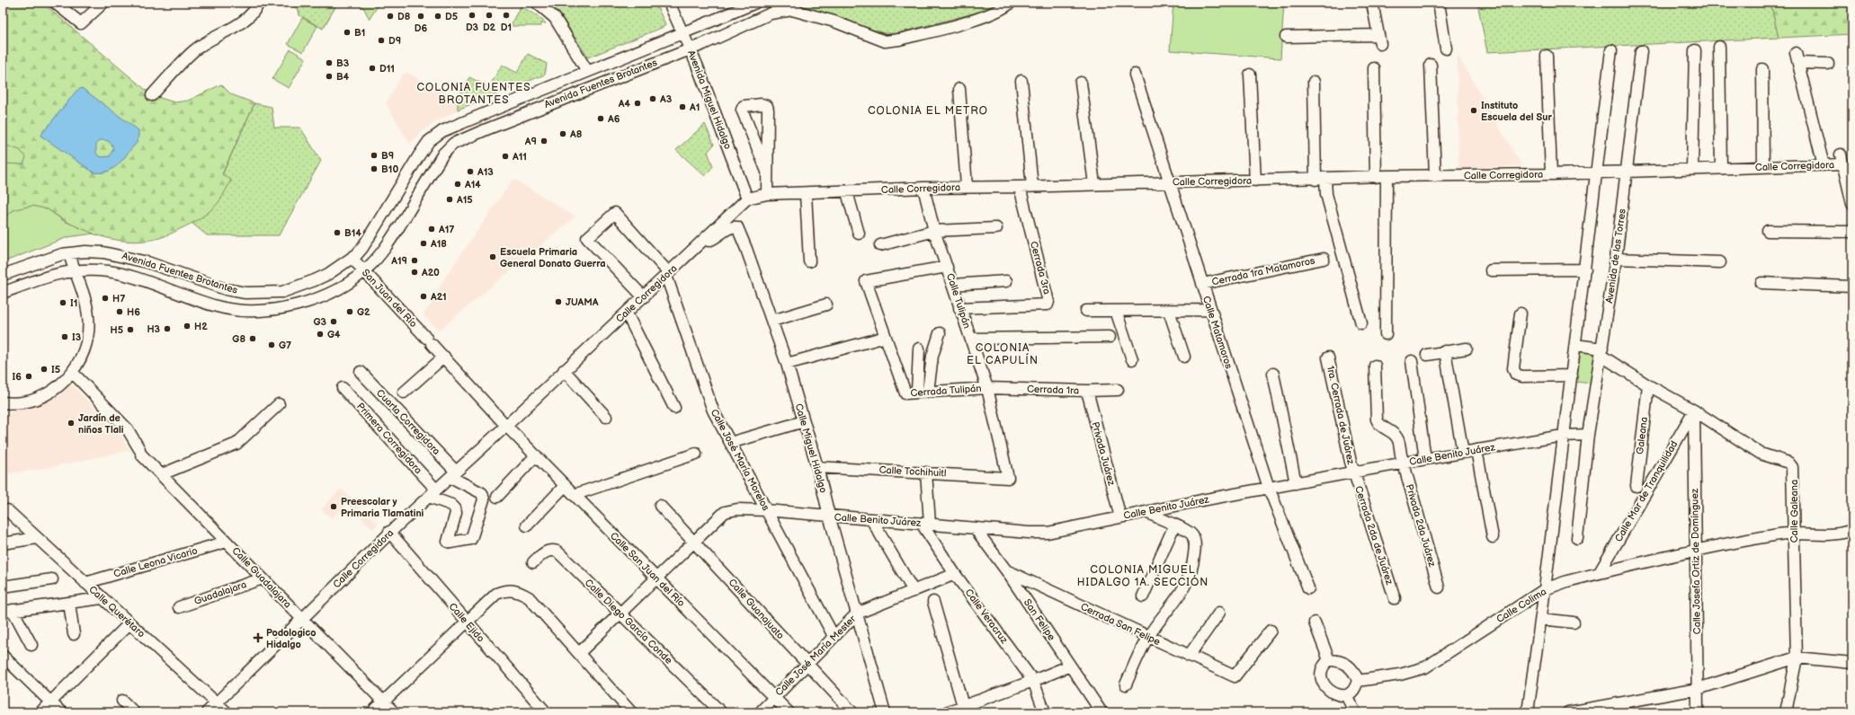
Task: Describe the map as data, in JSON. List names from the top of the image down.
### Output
{
  "streets": {
    "street": [
      "Avenida Fuentes Brotantes",
      "Avenida Miguel Hidalgo",
      "Calle Corregidora",
      "Avenida de las Torres",
      "Cerrada 3ra",
      "Cerrada 1ra Matamoros",
      "San Juan del Río",
      "Calle Tulipán",
      "Calle Matamoros",
      "Cerrada 1ra",
      "Cerrada Tulipán",
      "1ra. Cerrada de Juárez",
      "Cuarta Corregidora",
      "Galeana",
      "Primera Corregidora",
      "Calle Miguel Hidalgo",
      "Privada Juárez",
      "Calle Benito Juárez",
      "Calle José María Morelos",
      "Calle Tochihuitl",
      "Calle Mar de Tranquilidad",
      "Calle Galeana",
      "Privada 2da Juárez",
      "Cerrada 2da de Juárez",
      "Calle Josefa Ortiz de Domínguez",
      "Calle Leona Vicario",
      "Calle San Juan del Río",
      "Calle Guadalajara",
      "Guadalajara",
      "Calle Colima",
      "Calle Guanajuato",
      "Calle Querétaro",
      "Calle Veracruz",
      "San Felipe",
      "Calle Diego García Conde",
      "Calle Ejido",
      "Cerrada San Felipe",
      "Calle José María Mester"
    ]
  },
  "crossings": [
    ["Avenida Fuentes Brotantes", "Avenida Miguel Hidalgo"],
    ["Avenida Fuentes Brotantes", "San Juan del Río"],
    ["Avenida Miguel Hidalgo", "Calle Corregidora"],
    ["Calle Corregidora", "Avenida de las Torres"],
    ["Calle Corregidora", "Cerrada 3ra"],
    ["Calle Corregidora", "San Juan del Río"],
    ["Calle Corregidora", "Calle Tulipán"],
    ["Calle Corregidora", "Calle Matamoros"],
    ["Calle Corregidora", "Cuarta Corregidora"],
    ["Calle Corregidora", "Primera Corregidora"],
    ["Calle Corregidora", "Calle Miguel Hidalgo"],
    ["Calle Corregidora", "Calle José María Morelos"],
    ["Calle Corregidora", "Calle San Juan del Río"],
    ["Calle Corregidora", "Calle Guadalajara"],
    ["Calle Corregidora", "Calle Querétaro"],
    ["Calle Corregidora", "Calle Ejido"],
    ["Avenida de las Torres", "Calle Galeana"],
    ["Cerrada 3ra", "Calle Tulipán"],
    ["Cerrada 1ra Matamoros", "Calle Matamoros"],
    ["San Juan del Río", "Calle San Juan del Río"],
    ["Calle Tulipán", "Cerrada 1ra"],
    ["Calle Tulipán", "Cerrada Tulipán"],
    ["Calle Tulipán", "Calle Tochihuitl"],
    ["Calle Matamoros", "Calle Benito Juárez"],
    ["Cerrada 1ra", "Cerrada Tulipán"],
    ["Cerrada 1ra", "Privada Juárez"],
    ["1ra. Cerrada de Juárez", "Calle Benito Juárez"],
    ["1ra. Cerrada de Juárez", "Cerrada 2da de Juárez"],
    ["Cuarta Corregidora", "Primera Corregidora"],
    ["Galeana", "Calle Galeana"],
    ["Calle Miguel Hidalgo", "Calle Benito Juárez"],
    ["Calle Miguel Hidalgo", "Calle Tochihuitl"],
    ["Calle Miguel Hidalgo", "Calle José María Mester"],
    ["Privada Juárez", "Calle Benito Juárez"],
    ["Calle Benito Juárez", "Calle José María Morelos"],
    ["Calle Benito Juárez", "Privada 2da Juárez"],
    ["Calle Benito Juárez", "Cerrada 2da de Juárez"],
    ["Calle Benito Juárez", "Calle San Juan del Río"],
    ["Calle Benito Juárez", "Calle Guanajuato"],
    ["Calle Benito Juárez", "Calle Veracruz"],
    ["Calle Benito Juárez", "San Felipe"],
    ["Calle Benito Juárez", "Calle Diego García Conde"],
    ["Calle José María Morelos", "Calle José María Mester"],
    ["Calle Mar de Tranquilidad", "Calle Galeana"],
    ["Calle Mar de Tranquilidad", "Calle Josefa Ortiz de Domínguez"],
    ["Calle Mar de Tranquilidad", "Calle Colima"],
    ["Calle Galeana", "Calle Josefa Ortiz de Domínguez"],
    ["Calle Galeana", "Calle Colima"],
    ["Calle Josefa Ortiz de Domínguez", "Calle Colima"],
    ["Calle Leona Vicario", "Calle Guadalajara"],
    ["Calle Leona Vicario", "Calle Querétaro"],
    ["Calle San Juan del Río", "Calle José María Mester"],
    ["Calle Guadalajara", "Guadalajara"],
    ["Calle Guanajuato", "Calle José María Mester"],
    ["Calle Veracruz", "Calle José María Mester"],
    ["San Felipe", "Cerrada San Felipe"]
  ],
  "districts": [
    "COLONIA FUENTES BROTANTES",
    "COLONIA EL METRO",
    "COLONIA EL CAPULÍN",
    "COLONIA MIGUEL HIDALGO 1A. SECCIÓN"
  ],
  "places": {
    "other": [
      "D3",
      "D2",
      "D1",
      "D8",
      "D6",
      "D5",
      "B1",
      "D9",
      "B3",
      "D11",
      "B4",
      "A3",
      "A4",
      "A1",
      "Instituto Escuela del Sur",
      "A6",
      "A8",
      "A9",
      "B9",
      "A11",
      "B10",
      "A13",
      "A14",
      "A15",
      "A17",
      "B14",
      "A18",
      "Escuela Primaria General Donato Guerra",
      "A19",
      "A20",
      "A21",
      "H7",
      "JUAMA",
      "I1",
      "H6",
      "G2",
      "G3",
      "H2",
      "H3",
      "H5",
      "G4",
      "I3",
      "G8",
      "G7",
      "I5",
      "I6",
      "Jardín de niños Tlali",
      "Preescolar y Primaria Tlamatini"
    ],
    "health": ["Podologico Hidalgo"]
  }
}
